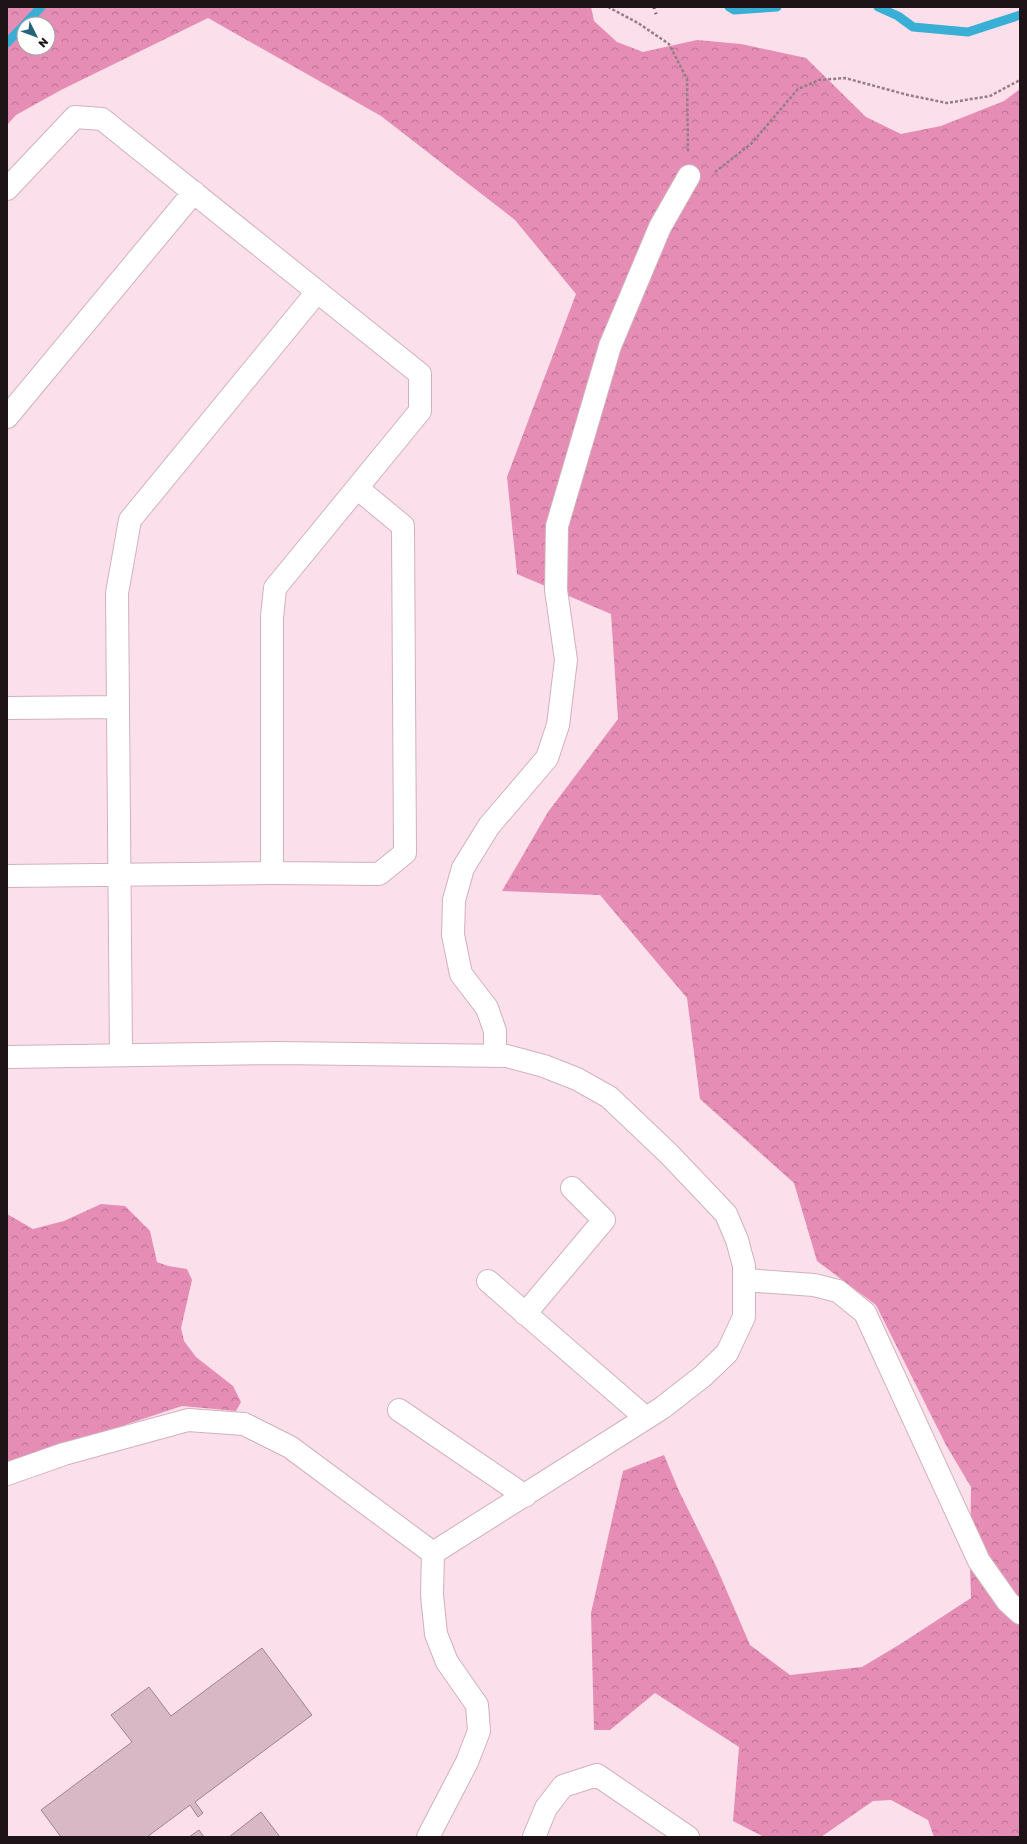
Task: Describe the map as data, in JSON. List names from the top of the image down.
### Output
{
  "north": "bottom right"
}
